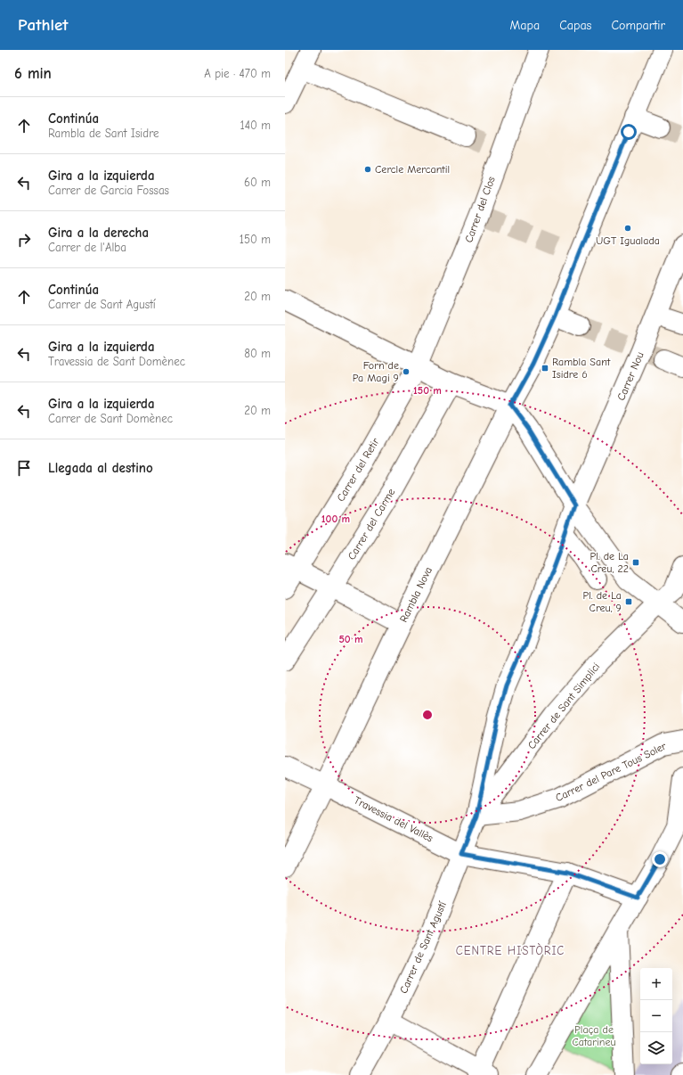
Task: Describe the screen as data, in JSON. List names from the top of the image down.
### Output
{
  "streets": {
    "street": [
      "Carrer del Clos",
      "Carrer Nou",
      "Carrer del Retir",
      "Carrer del Carme",
      "Rambla Nova",
      "Carrer de Sant Simplici",
      "Carrer del Pare Tous Soler",
      "Travessia del Vallès",
      "Carrer de Sant Agustí"
    ]
  },
  "crossings": [
    ["Carrer del Clos", "Carrer del Retir"],
    ["Carrer Nou", "Carrer de Sant Simplici"],
    ["Carrer Nou", "Carrer del Pare Tous Soler"],
    ["Carrer Nou", "Carrer de Sant Agustí"],
    ["Rambla Nova", "Travessia del Vallès"],
    ["Carrer de Sant Simplici", "Carrer del Pare Tous Soler"],
    ["Carrer de Sant Simplici", "Carrer de Sant Agustí"],
    ["Carrer del Pare Tous Soler", "Carrer de Sant Agustí"],
    ["Travessia del Vallès", "Carrer de Sant Agustí"]
  ],
  "districts": ["CENTRE HISTÒRIC"],
  "parks": ["Plaça de Catarineu"],
  "places": {
    "other": ["Cercle Mercantil", "UGT Igualada", "Forn de Pa Magi 9"],
    "transit": ["Rambla Sant Isidre 6", "Pl. de La Creu, 22", "Pl. de La Creu, 9"]
  },
  "page": {
    "header": "Pathlet",
    "nav": ["Mapa", "Capas", "Compartir"],
    "heading": ["6 min", "A pie · 470 m"],
    "list": [
      ["Continúa", "Rambla de Sant Isidre", "140 m"],
      ["Gira a la izquierda", "Carrer de Garcia Fossas", "60 m"],
      ["Gira a la derecha", "Carrer de l'Alba", "150 m"],
      ["Continúa", "Carrer de Sant Agustí", "20 m"],
      ["Gira a la izquierda", "Travessia de Sant Domènec", "80 m"],
      ["Gira a la izquierda", "Carrer de Sant Domènec", "20 m"],
      "Llegada al destino"
    ],
    "map_buttons": ["+", "−"]
  },
  "rings": ["150 m", "100 m", "50 m"]
}
